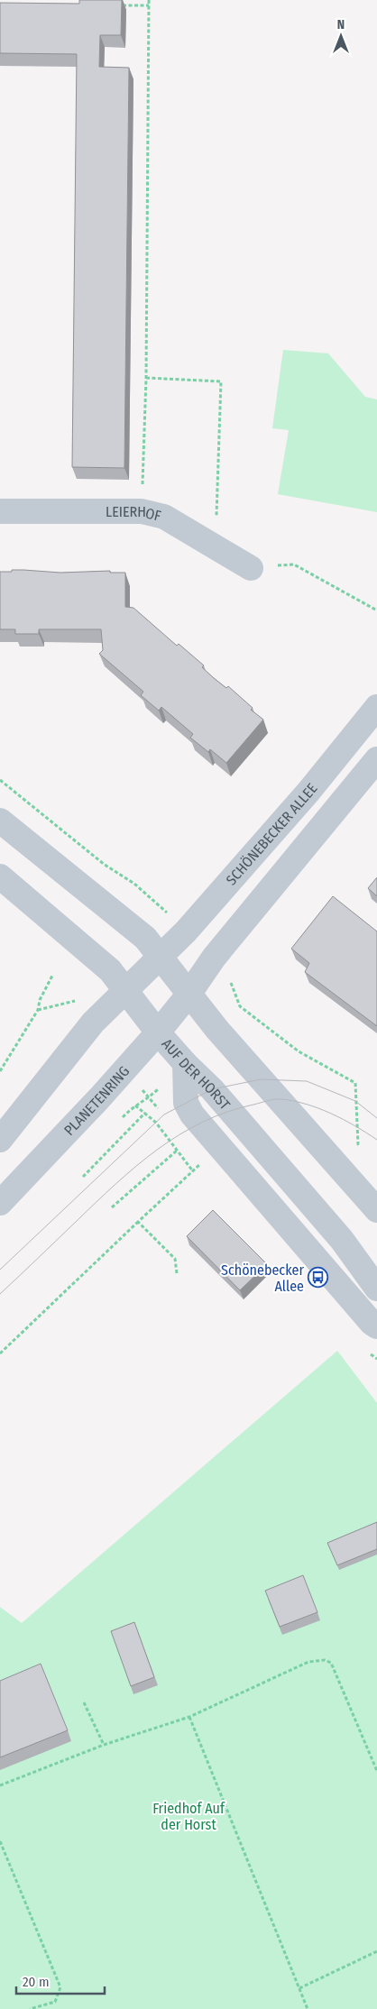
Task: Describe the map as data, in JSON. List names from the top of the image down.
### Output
{
  "streets": {
    "street": [
      "LEIERHOF",
      "SCHÖNEBECKER ALLEE",
      "AUF DER HORST",
      "PLANETENRING"
    ]
  },
  "crossings": [
    ["AUF DER HORST", "PLANETENRING"]
  ],
  "parks": ["Friedhof Auf der Horst"],
  "places": {
    "bus stop": ["Schönebecker Allee"]
  },
  "scale_bar": "20 m",
  "north": "top"
}
